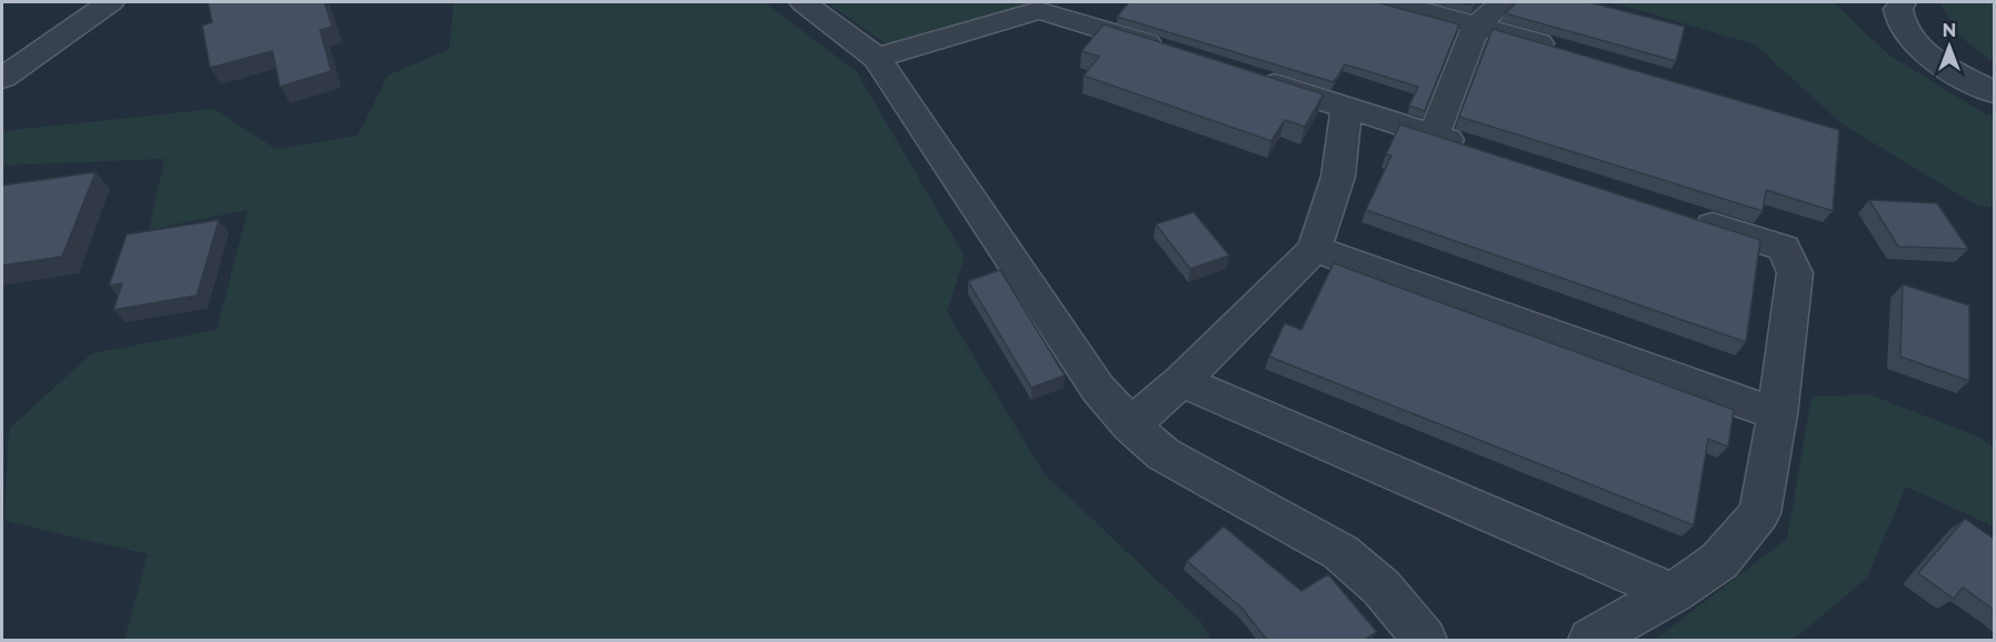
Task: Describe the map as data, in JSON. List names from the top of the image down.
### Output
{
  "north": "top"
}
